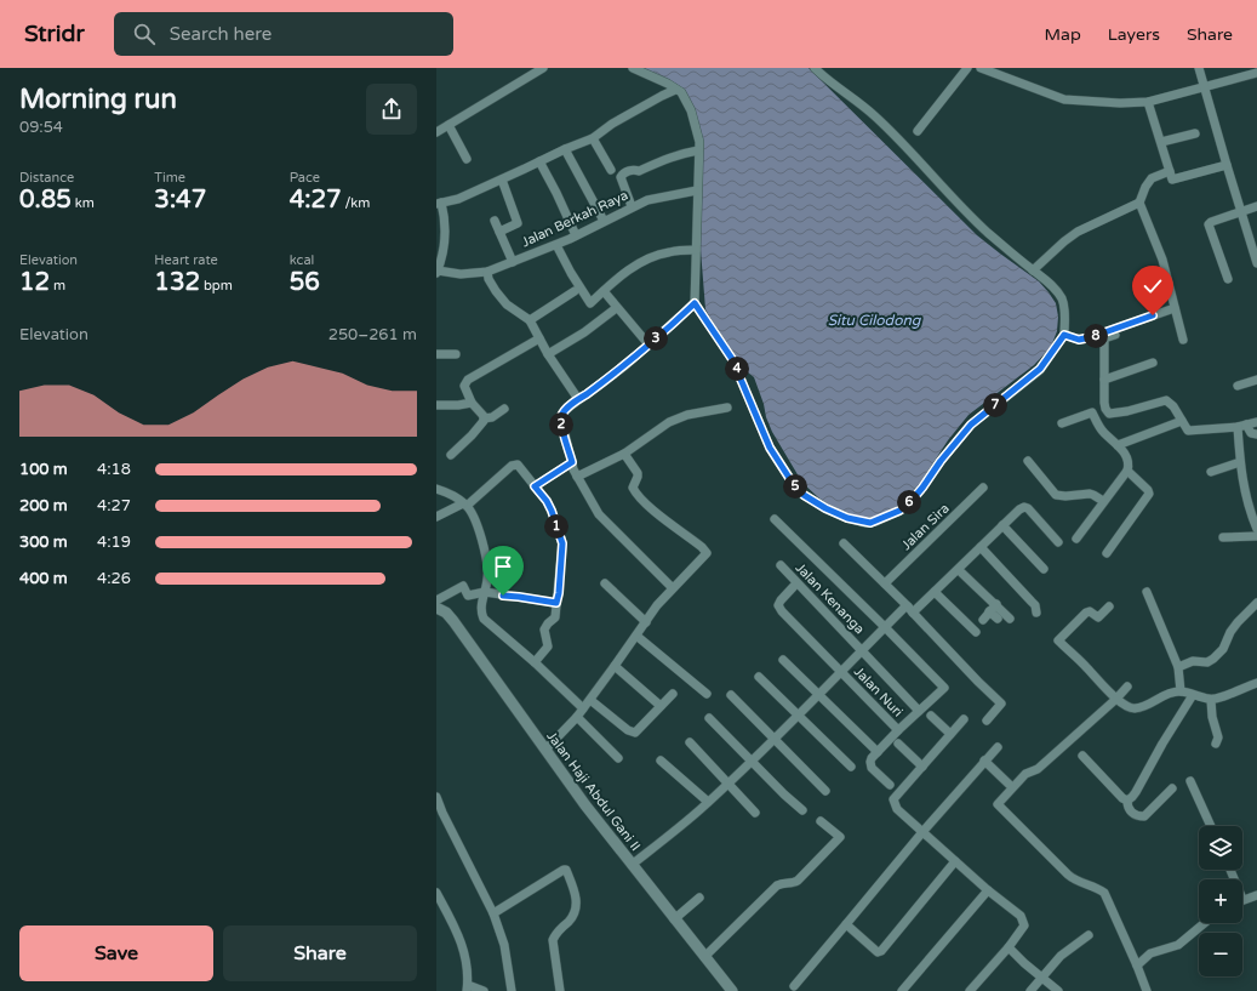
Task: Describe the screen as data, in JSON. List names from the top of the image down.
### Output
{
  "streets": {
    "street": [
      "Jalan Berkah Raya",
      "Jalan Sira",
      "Jalan Kenanga",
      "Jalan Nuri",
      "Jalan Haji Abdul Gani II"
    ]
  },
  "crossings": [
    ["Jalan Kenanga", "Jalan Nuri"]
  ],
  "water": ["Situ Cilodong"],
  "page": {
    "header": "Stridr",
    "search": "Search here",
    "nav": ["Map", "Layers", "Share"],
    "heading": ["Morning run", "09:54"],
    "stats": [
      ["Distance", "0.85 km"],
      ["Time", "3:47"],
      ["Pace", "4:27 /km"],
      ["Elevation", "12 m"],
      ["Heart rate", "132 bpm"],
      ["kcal", "56"]
    ],
    "chart": ["Elevation", "250–261 m"],
    "pins": [
      "8",
      "3",
      "4",
      "7",
      "2",
      "5",
      "6",
      "1"
    ],
    "list": [
      {
        "name": "100 m",
        "note": "4:18"
      },
      {
        "name": "200 m",
        "note": "4:27"
      },
      {
        "name": "300 m",
        "note": "4:19"
      },
      {
        "name": "400 m",
        "note": "4:26"
      }
    ],
    "map_buttons": ["+", "−"],
    "buttons": ["Save", "Share"]
  }
}
